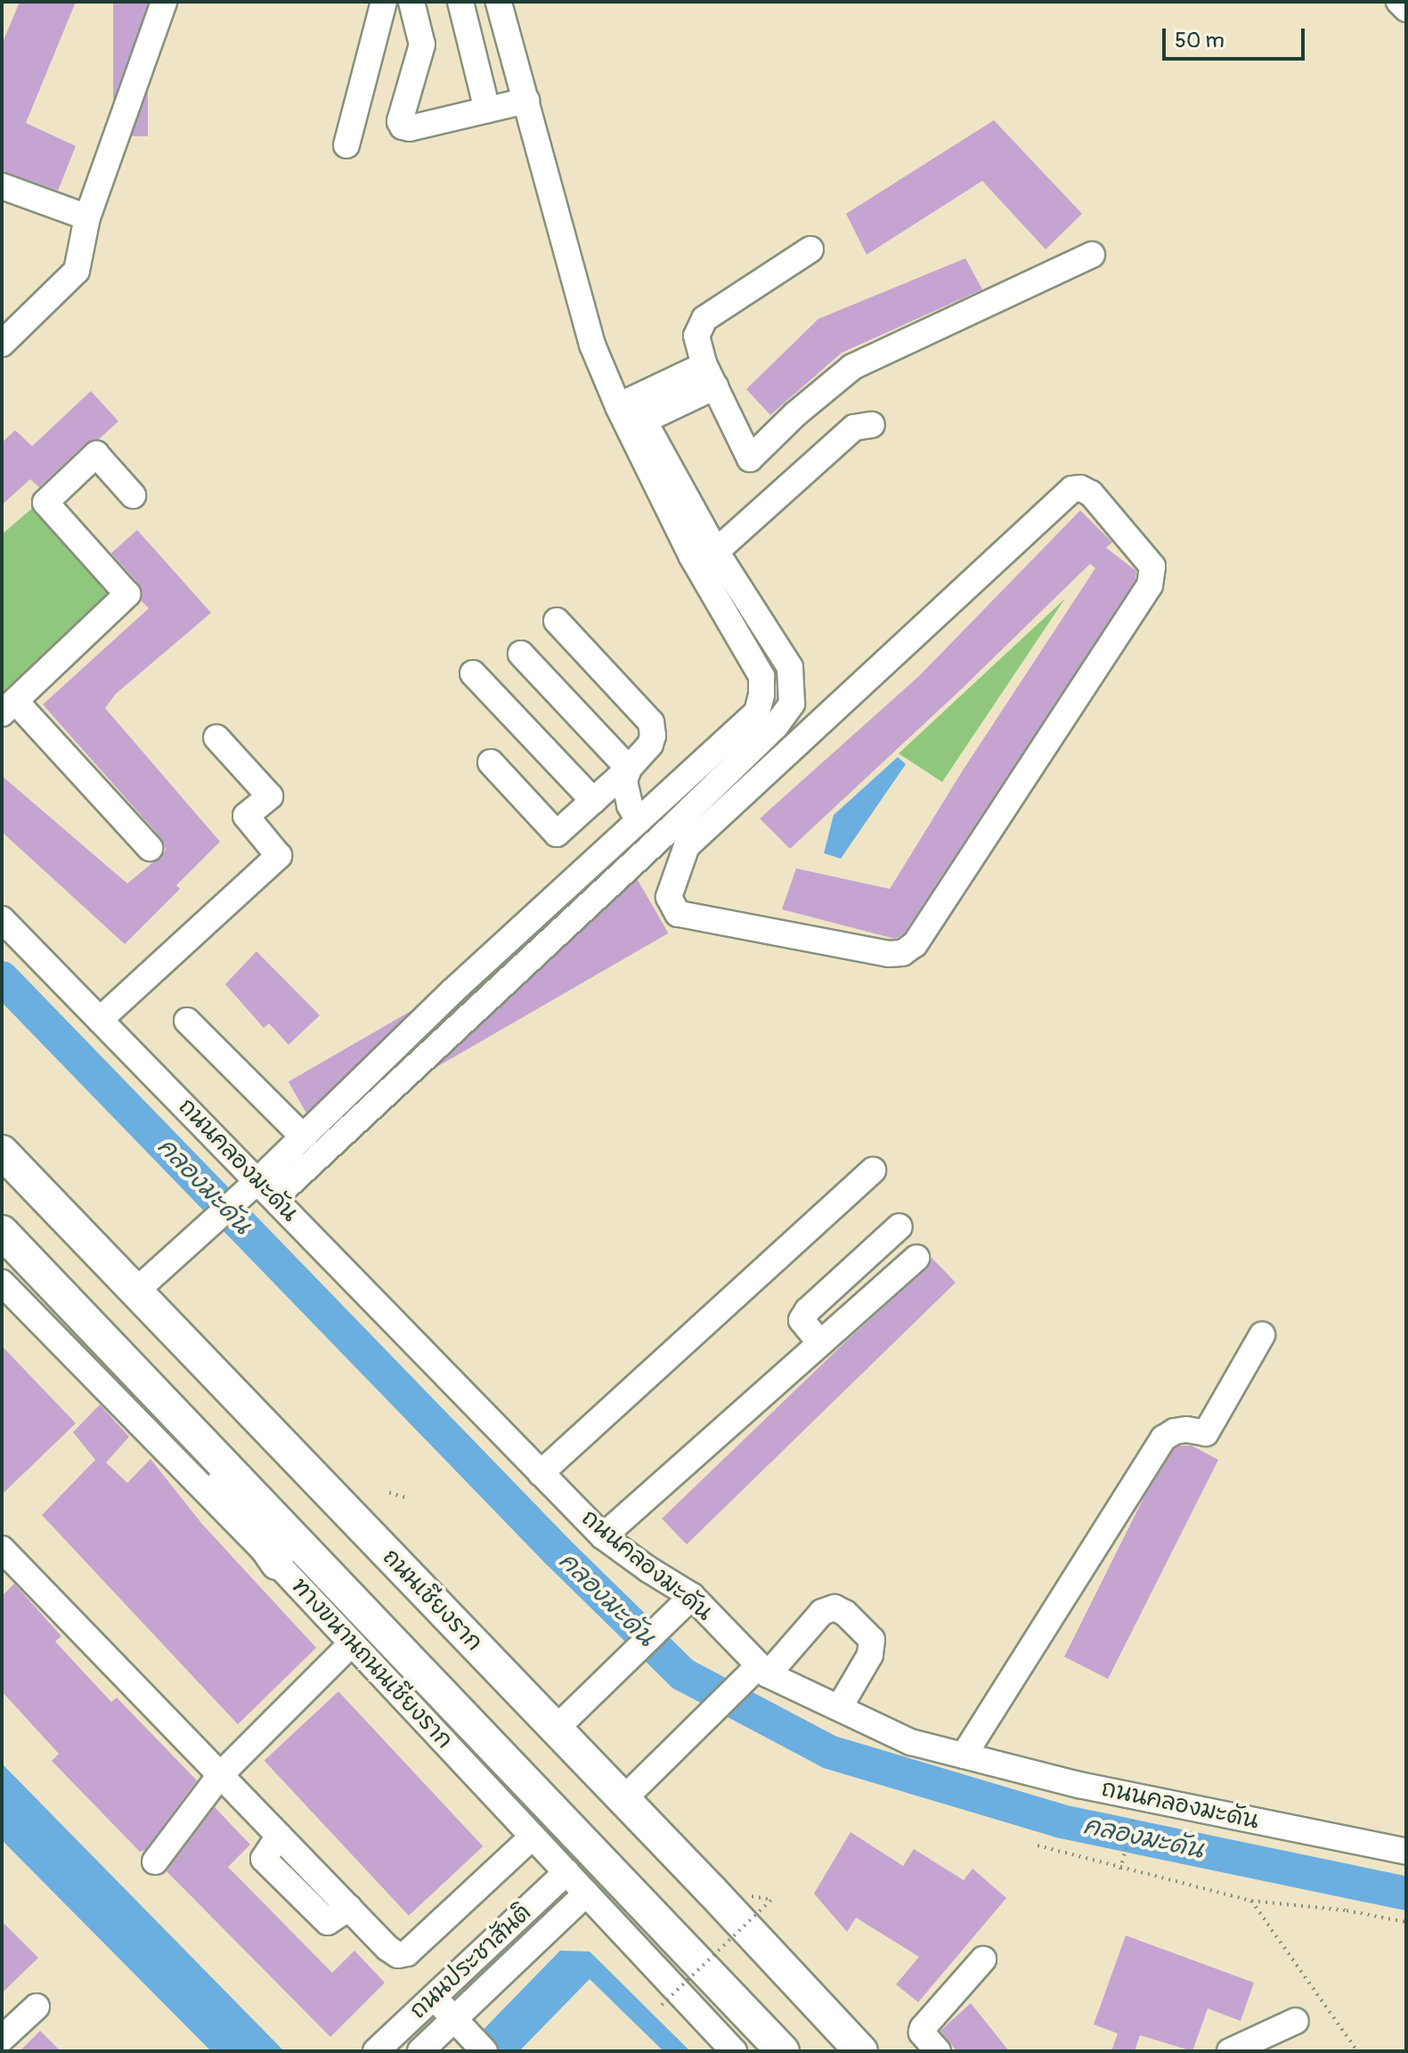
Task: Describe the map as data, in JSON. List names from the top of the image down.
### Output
{
  "streets": {
    "main road": ["ถนนเชียงราก"],
    "street": ["ถนนคลองมะดัน", "ทางขนานถนนเชียงราก", "ถนนประชาสันติ"]
  },
  "crossings": [
    ["ทางขนานถนนเชียงราก", "ถนนประชาสันติ"]
  ],
  "water": ["คลองมะดัน"],
  "scale_bar": "50 m"
}
